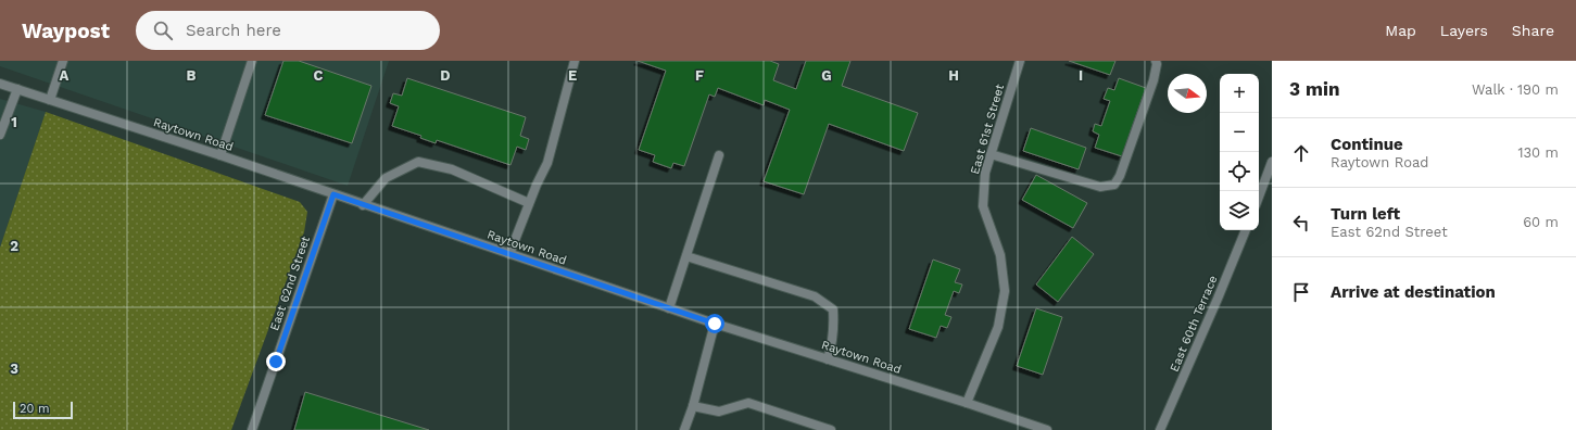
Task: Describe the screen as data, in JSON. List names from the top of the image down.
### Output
{
  "streets": {
    "street": [
      "East 61st Street",
      "Raytown Road",
      "East 62nd Street",
      "East 60th Terrace"
    ]
  },
  "crossings": [
    ["East 61st Street", "Raytown Road"],
    ["Raytown Road", "East 62nd Street"]
  ],
  "scale_bar": "20 m",
  "north": "right",
  "page": {
    "header": "Waypost",
    "search": "Search here",
    "nav": ["Map", "Layers", "Share"],
    "heading": ["3 min", "Walk · 190 m"],
    "map_buttons": ["+", "−"],
    "list": [
      ["Continue", "Raytown Road", "130 m"],
      ["Turn left", "East 62nd Street", "60 m"],
      "Arrive at destination"
    ],
    "scale": "20 m"
  },
  "grid": {
    "columns": [
      "A",
      "B",
      "C",
      "D",
      "E",
      "F",
      "G",
      "H",
      "I"
    ],
    "rows": ["1", "2", "3"]
  }
}
